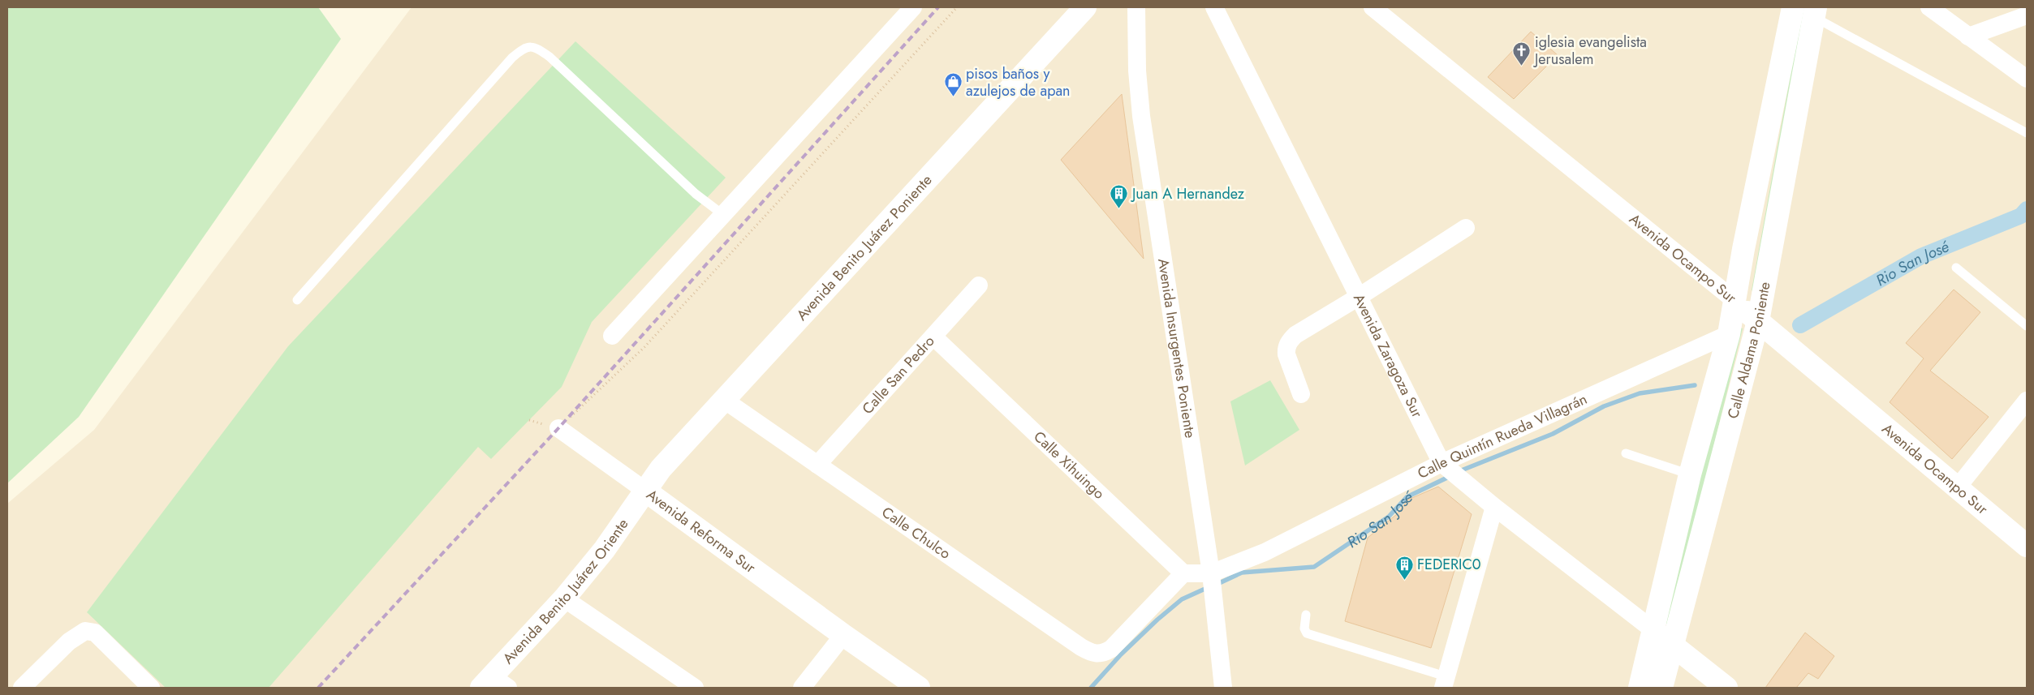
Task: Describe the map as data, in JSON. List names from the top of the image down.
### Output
{
  "streets": {
    "main road": [
      "Avenida Benito Juárez Poniente",
      "Avenida Ocampo Sur",
      "Calle Aldama Poniente",
      "Avenida Reforma Sur",
      "Avenida Benito Juárez Oriente"
    ],
    "street": [
      "Avenida Insurgentes Poniente",
      "Avenida Zaragoza Sur",
      "Calle San Pedro",
      "Calle Quintín Rueda Villagrán",
      "Calle Xihuingo",
      "Calle Chulco"
    ]
  },
  "crossings": [
    ["Avenida Benito Juárez Poniente", "Avenida Reforma Sur"],
    ["Avenida Benito Juárez Poniente", "Calle Chulco"],
    ["Avenida Benito Juárez Poniente", "Avenida Benito Juárez Oriente"],
    ["Avenida Ocampo Sur", "Calle Aldama Poniente"],
    ["Avenida Insurgentes Poniente", "Calle Quintín Rueda Villagrán"],
    ["Calle Aldama Poniente", "Avenida Zaragoza Sur"],
    ["Calle Aldama Poniente", "Calle Quintín Rueda Villagrán"],
    ["Avenida Zaragoza Sur", "Calle Quintín Rueda Villagrán"],
    ["Calle San Pedro", "Calle Xihuingo"],
    ["Calle San Pedro", "Calle Chulco"],
    ["Calle Xihuingo", "Calle Chulco"],
    ["Avenida Reforma Sur", "Avenida Benito Juárez Oriente"]
  ],
  "water": ["Rio San José"],
  "places": {
    "church": ["iglesia evangelista Jerusalem"],
    "shop": ["pisos baños y azulejos de apan"],
    "building": ["Juan A Hernandez", "FEDERIC0"]
  }
}
